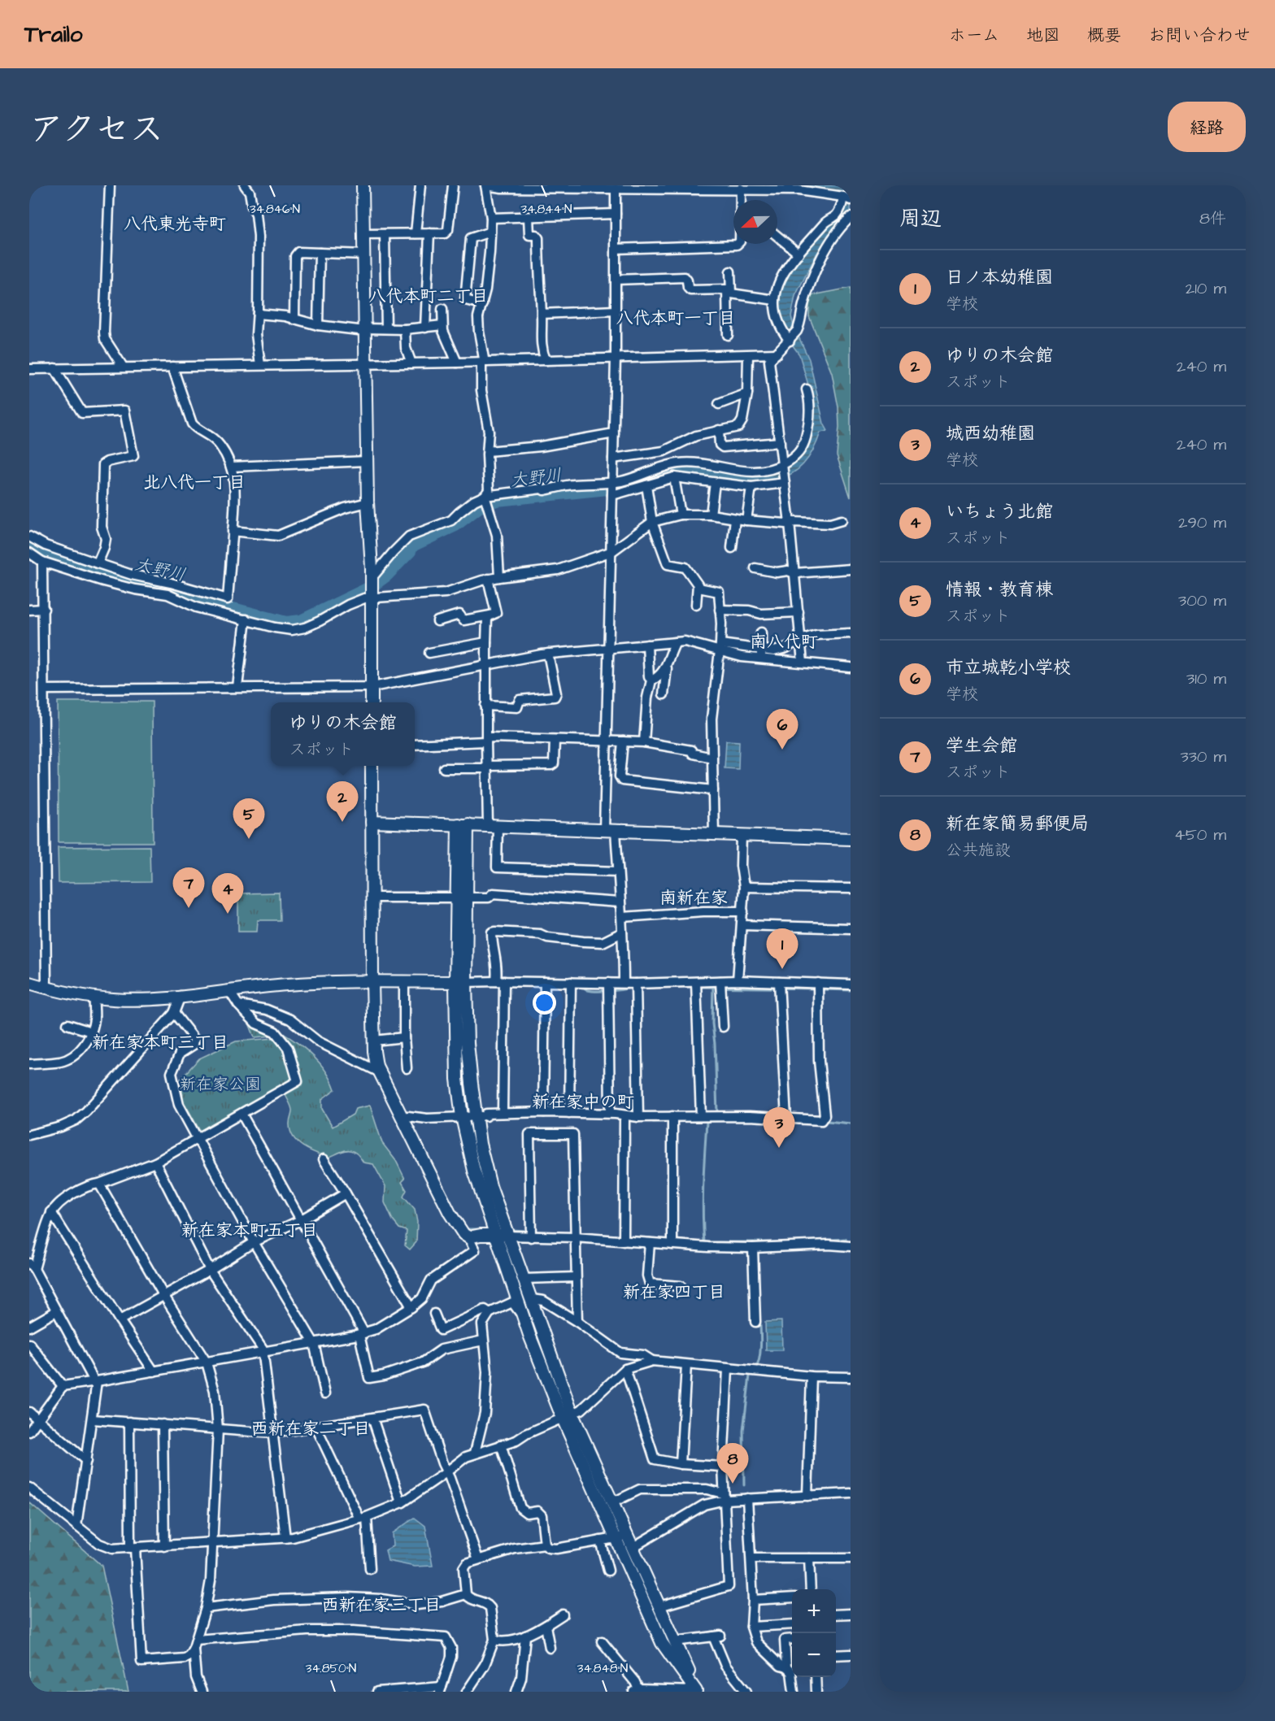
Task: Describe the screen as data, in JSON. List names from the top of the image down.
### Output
{
  "districts": [
    "八代東光寺町",
    "八代本町二丁目",
    "八代本町一丁目",
    "北八代一丁目",
    "南八代町",
    "南新在家",
    "新在家本町三丁目",
    "新在家中の町",
    "新在家本町五丁目",
    "新在家四丁目",
    "西新在家二丁目",
    "西新在家三丁目"
  ],
  "water": ["大野川"],
  "parks": ["新在家公園"],
  "north": "left",
  "page": {
    "header": "Trailo",
    "nav": [
      "ホーム",
      "地図",
      "概要",
      "お問い合わせ"
    ],
    "title": "アクセス",
    "buttons": "経路",
    "heading": ["周辺", "8件"],
    "list": [
      {
        "mark": "1",
        "name": "日ノ本幼稚園",
        "note": "学校",
        "value": "210 m"
      },
      {
        "mark": "2",
        "name": "ゆりの木会館",
        "note": "スポット",
        "value": "240 m"
      },
      {
        "mark": "3",
        "name": "城西幼稚園",
        "note": "学校",
        "value": "240 m"
      },
      {
        "mark": "4",
        "name": "いちょう北館",
        "note": "スポット",
        "value": "290 m"
      },
      {
        "mark": "5",
        "name": "情報・教育棟",
        "note": "スポット",
        "value": "300 m"
      },
      {
        "mark": "6",
        "name": "市立城乾小学校",
        "note": "学校",
        "value": "310 m"
      },
      {
        "mark": "7",
        "name": "学生会館",
        "note": "スポット",
        "value": "330 m"
      },
      {
        "mark": "8",
        "name": "新在家簡易郵便局",
        "note": "公共施設",
        "value": "450 m"
      }
    ],
    "popup": ["ゆりの木会館", "スポット"],
    "pins": [
      "6",
      "2",
      "5",
      "7",
      "4",
      "1",
      "3",
      "8"
    ],
    "map_buttons": ["+", "−"]
  },
  "coordinates": [
    "34.846°N",
    "34.844°N",
    "34.850°N",
    "34.848°N"
  ]
}
